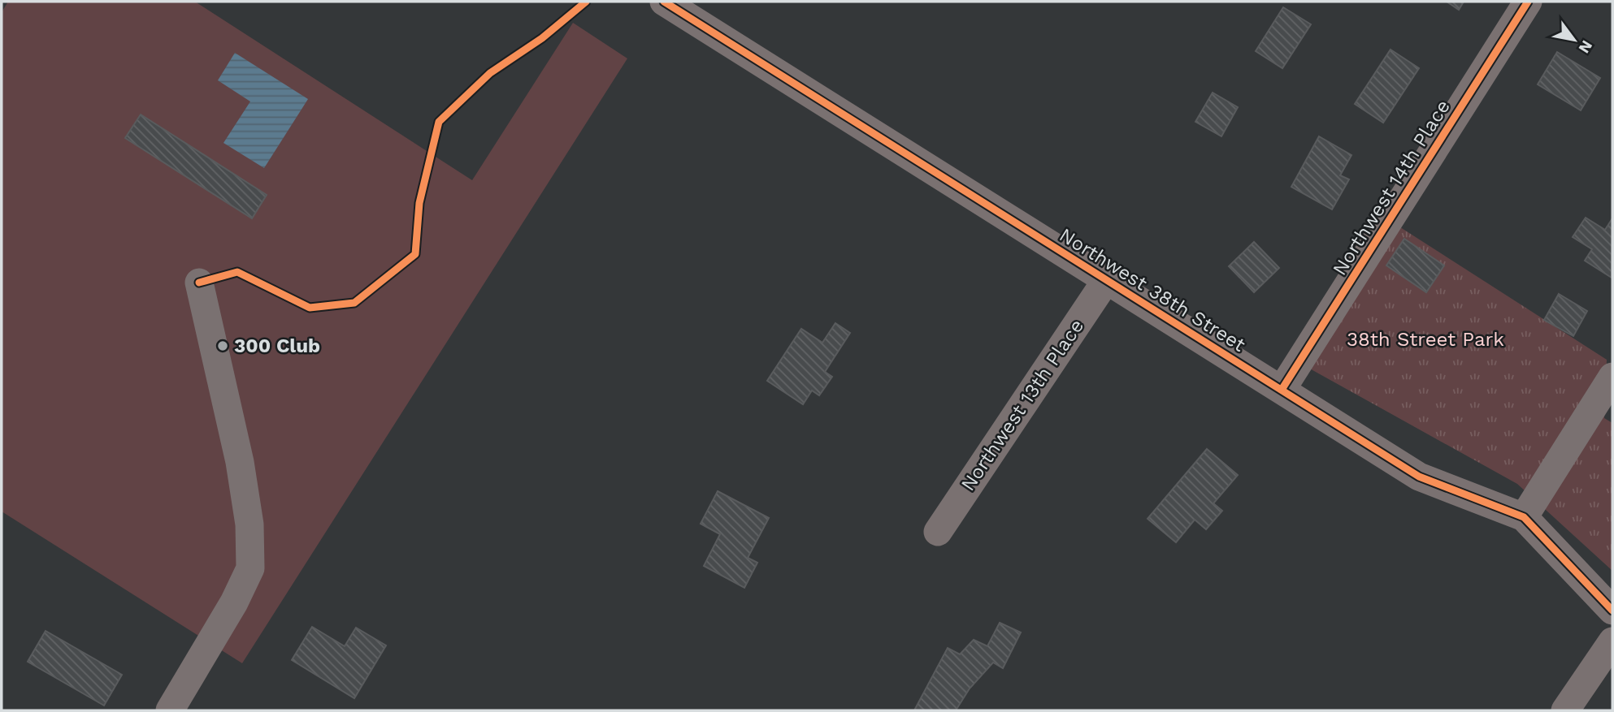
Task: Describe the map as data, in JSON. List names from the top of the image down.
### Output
{
  "streets": {
    "street": ["Northwest 14th Place", "Northwest 38th Street", "Northwest 13th Place"]
  },
  "crossings": [
    ["Northwest 14th Place", "Northwest 38th Street"],
    ["Northwest 38th Street", "Northwest 13th Place"]
  ],
  "parks": ["38th Street Park"],
  "places": ["300 Club"],
  "north": "bottom right"
}
